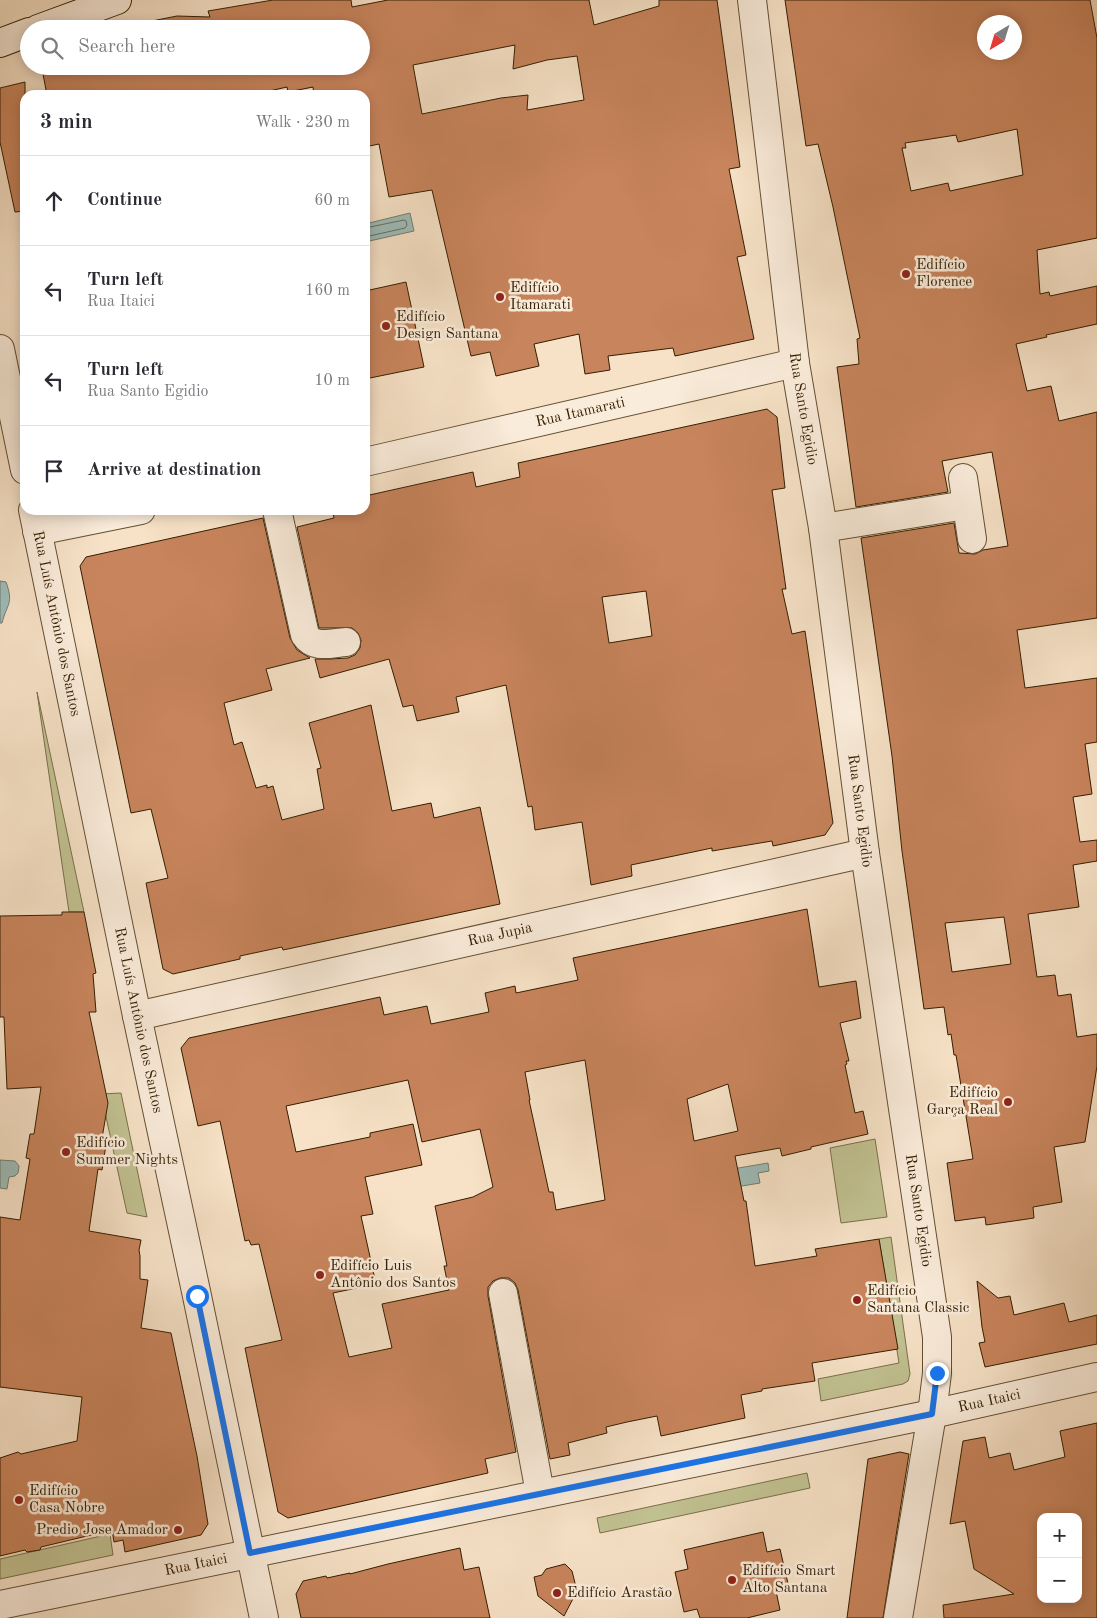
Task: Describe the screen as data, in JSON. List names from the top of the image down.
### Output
{
  "streets": {
    "street": [
      "Rua Santo Egidio",
      "Rua Itamarati",
      "Rua Luís Antônio dos Santos",
      "Rua Jupia",
      "Rua Itaici"
    ]
  },
  "crossings": [
    ["Rua Santo Egidio", "Rua Itamarati"],
    ["Rua Santo Egidio", "Rua Jupia"],
    ["Rua Santo Egidio", "Rua Itaici"],
    ["Rua Luís Antônio dos Santos", "Rua Jupia"],
    ["Rua Luís Antônio dos Santos", "Rua Itaici"]
  ],
  "places": [
    "Edifício Florence",
    "Edifício Itamarati",
    "Edifício Design Santana",
    "Edifício Garça Real",
    "Edifício Summer Nights",
    "Edifício Luis Antônio dos Santos",
    "Edifício Santana Classic",
    "Edifício Casa Nobre",
    "Predio Jose Amador",
    "Edifício Smart Alto Santana",
    "Edifício Arastão"
  ],
  "north": "bottom left",
  "page": {
    "search": "Search here",
    "heading": ["3 min", "Walk · 230 m"],
    "list": [
      ["Continue", "60 m"],
      ["Turn left", "Rua Itaici", "160 m"],
      ["Turn left", "Rua Santo Egidio", "10 m"],
      "Arrive at destination"
    ],
    "map_buttons": ["+", "−"]
  }
}
